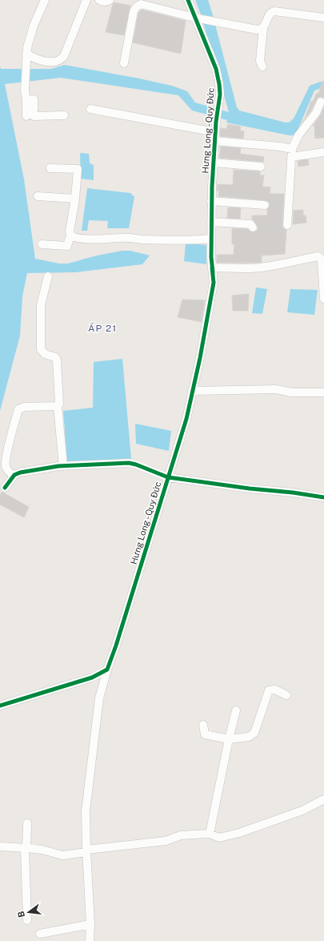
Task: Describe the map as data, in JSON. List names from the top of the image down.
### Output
{
  "streets": {
    "street": ["Hưng Long - Quy Đức"]
  },
  "districts": ["ẤP 21"],
  "north": "left"
}
